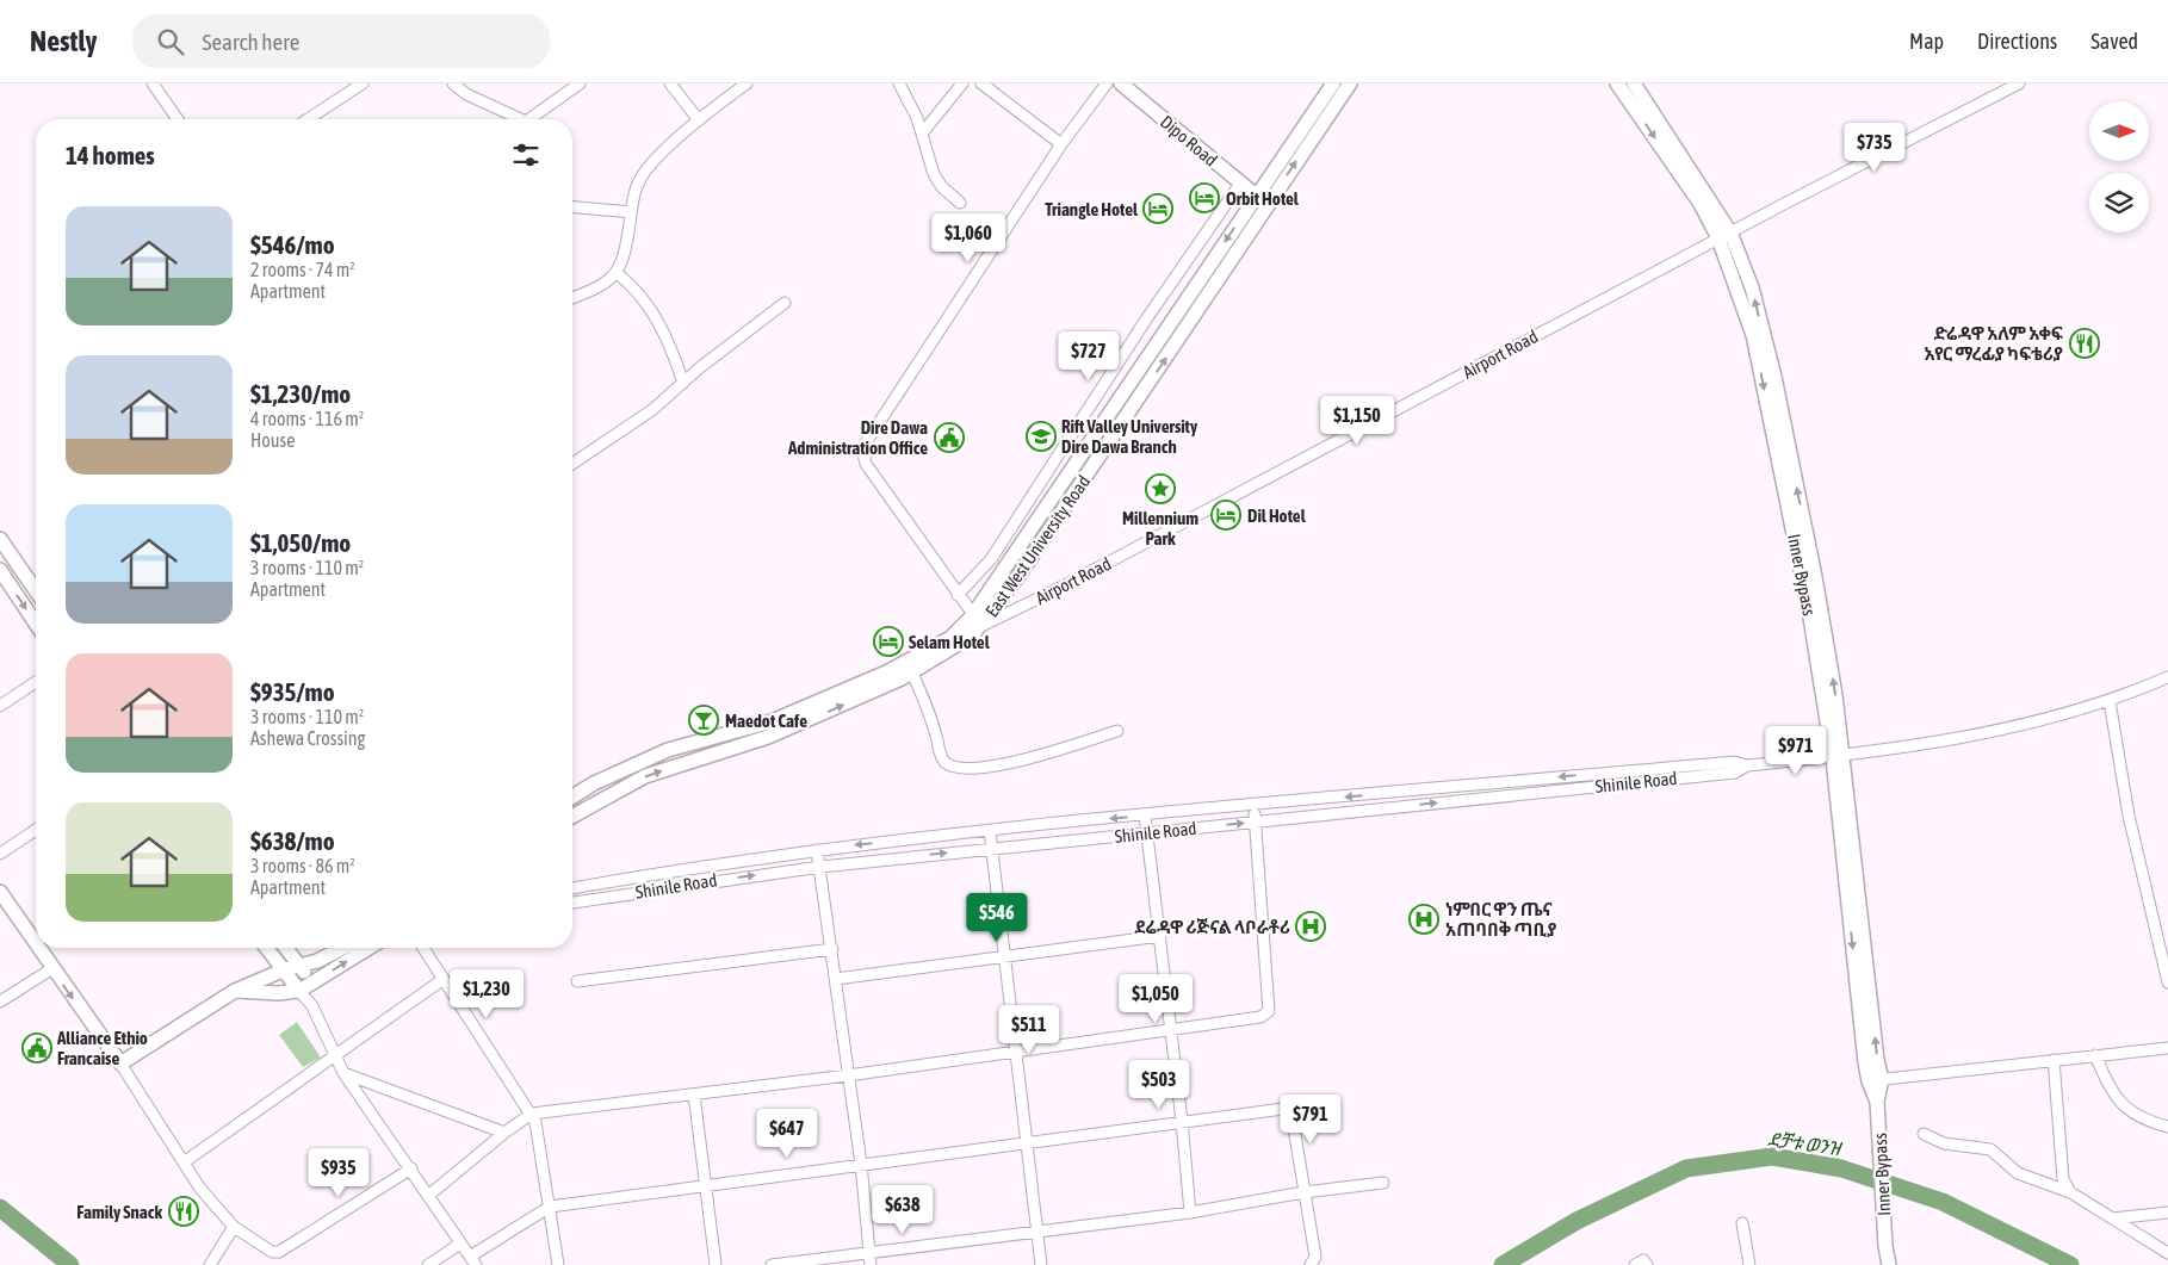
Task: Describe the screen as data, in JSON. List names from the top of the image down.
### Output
{
  "streets": {
    "main road": ["Dipo Road", "East West University Road", "Inner Bypass"],
    "street": ["Airport Road", "Shinile Road"]
  },
  "crossings": [
    ["Dipo Road", "East West University Road"],
    ["Airport Road", "East West University Road"],
    ["Airport Road", "Inner Bypass"],
    ["Inner Bypass", "Shinile Road"]
  ],
  "water": ["ደቻቱ ወንዝ"],
  "places": {
    "hotel": [
      "Orbit Hotel",
      "Triangle Hotel",
      "Dil Hotel",
      "Selam Hotel"
    ],
    "restaurant": ["ድሬዳዋ አለም አቀፍ አየር ማረፊያ ካፍቴሪያ", "Family Snack"],
    "school or university": ["Rift Valley University Dire Dawa Branch"],
    "public building": ["Dire Dawa Administration Office", "Alliance Ethio Francaise"],
    "place": ["Millennium Park"],
    "bar": ["Maedot Cafe"],
    "hospital": ["ነምበር ዋን ጤና አጠባበቅ ጣቢያ", "ደሬዳዋ ሪጅናል ላቦራቶሪ"]
  },
  "north": "right",
  "page": {
    "header": "Nestly",
    "search": "Search here",
    "nav": ["Map", "Directions", "Saved"],
    "heading": "14 homes",
    "price": [
      "$735",
      "$1,060",
      "$727",
      "$1,150",
      "$971",
      "$546",
      "$1,230",
      "$1,050",
      "$511",
      "$503",
      "$791",
      "$647",
      "$935",
      "$638"
    ],
    "list": [
      {
        "name": "$546/mo",
        "note": "2 rooms · 74 m² · Apartment"
      },
      {
        "name": "$1,230/mo",
        "note": "4 rooms · 116 m² · House"
      },
      {
        "name": "$1,050/mo",
        "note": "3 rooms · 110 m² · Apartment"
      },
      {
        "name": "$935/mo",
        "note": "3 rooms · 110 m² · Ashewa Crossing"
      },
      {
        "name": "$638/mo",
        "note": "3 rooms · 86 m² · Apartment"
      }
    ]
  }
}
